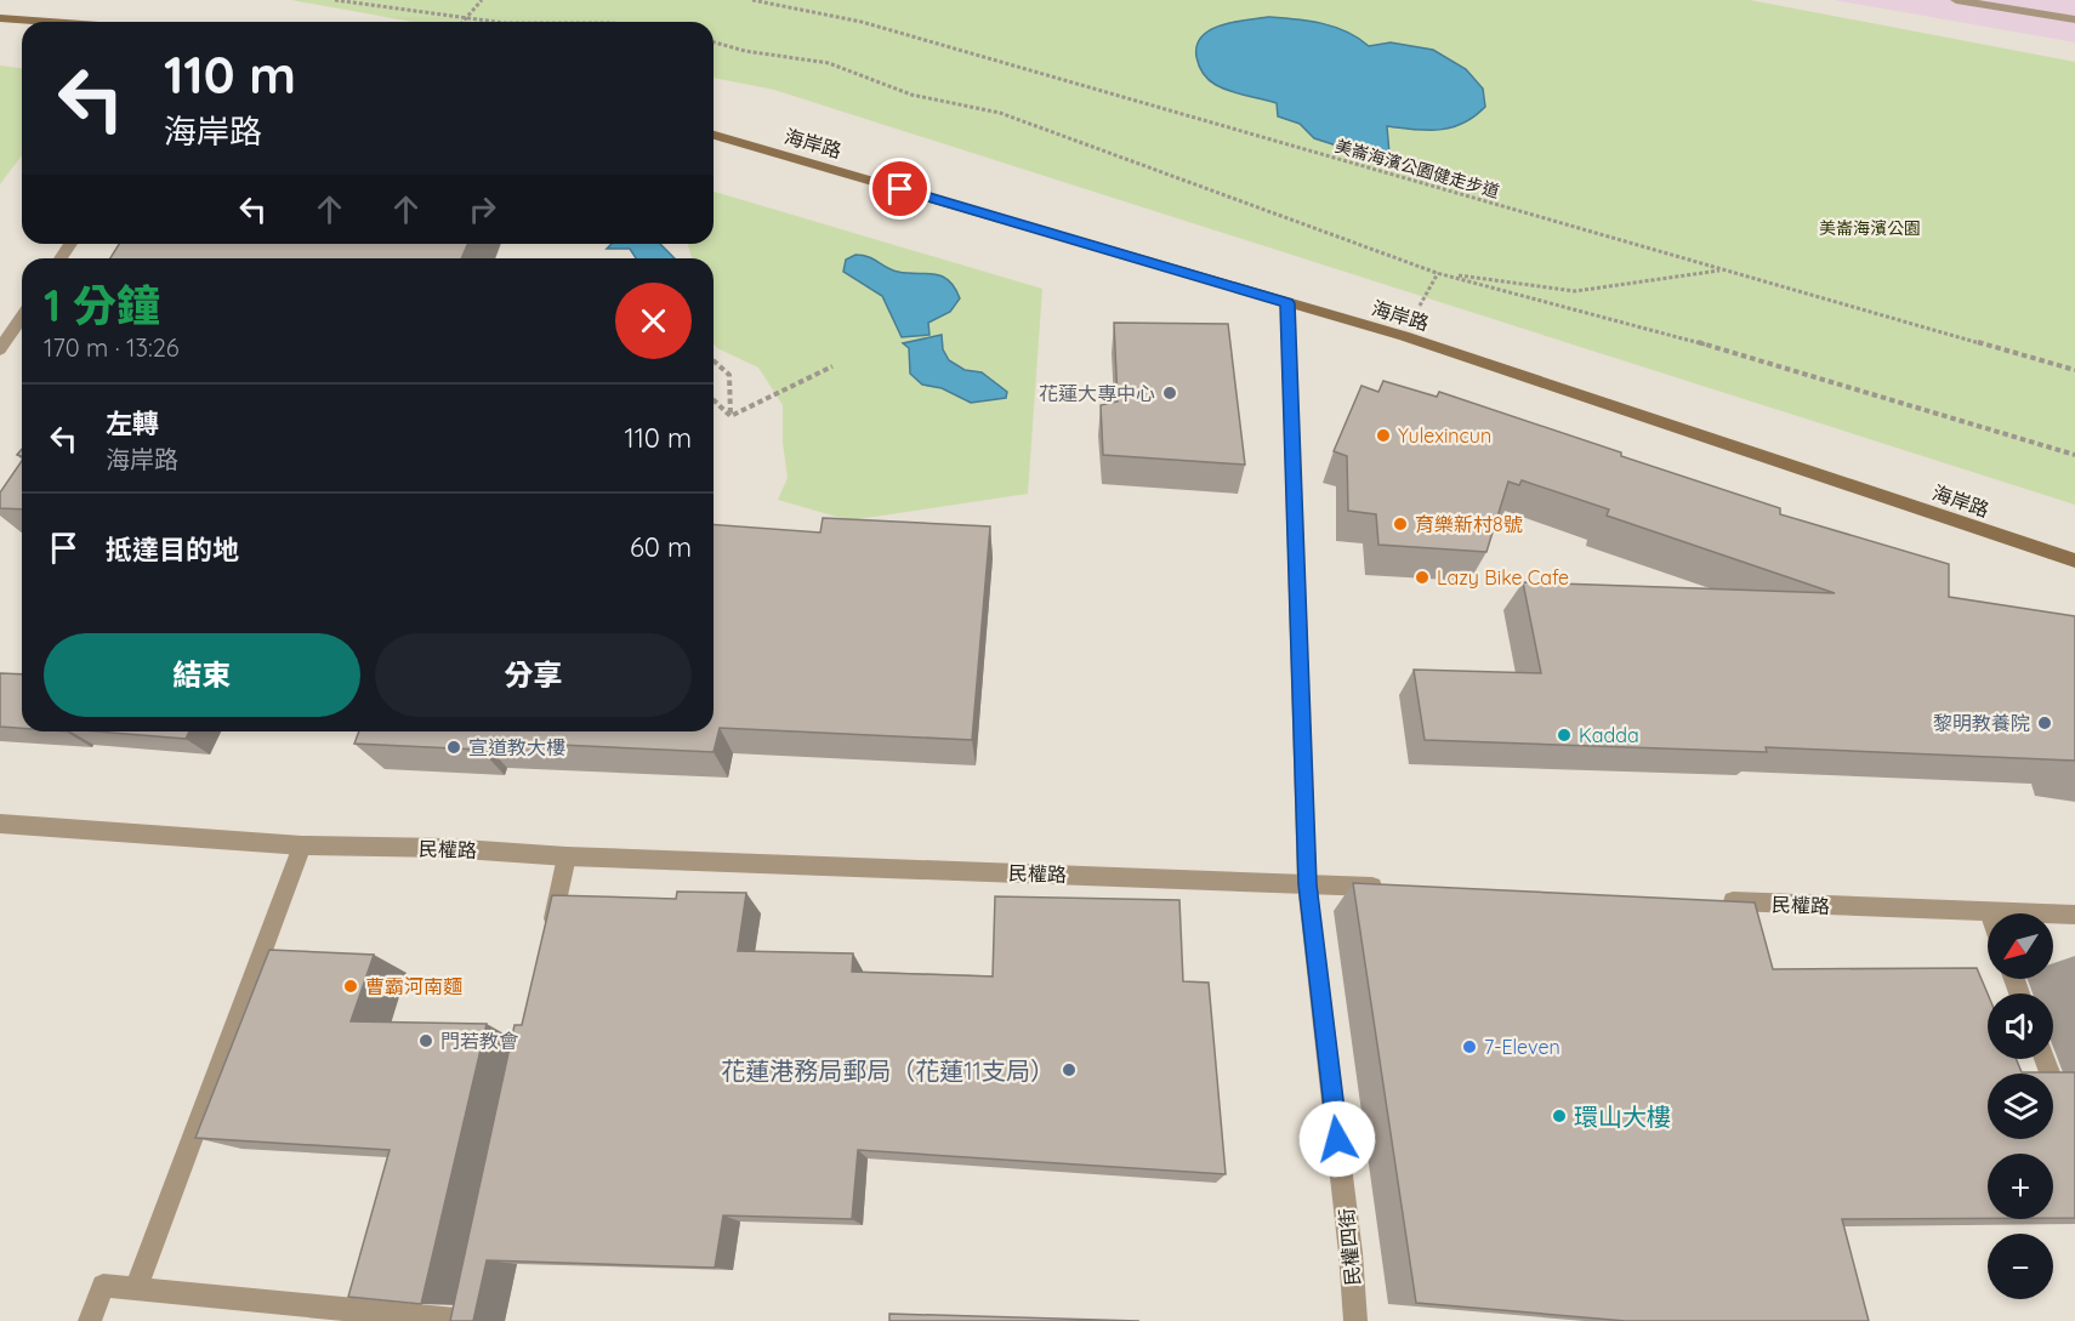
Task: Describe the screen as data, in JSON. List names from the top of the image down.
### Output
{
  "streets": {
    "main road": ["海岸路"],
    "street": ["民權路", "民權四街"],
    "path": ["美崙海濱公園健走步道"]
  },
  "crossings": [
    ["海岸路", "民權四街"],
    ["民權路", "民權四街"]
  ],
  "parks": ["美崙海濱公園"],
  "places": [
    "花蓮大專中心",
    "Yulexincun",
    "育樂新村8號",
    "Lazy Bike Cafe",
    "黎明教養院",
    "Kadda",
    "宣道教大樓",
    "曹霸河南麵",
    "門若教會",
    "7-Eleven",
    "花蓮港務局郵局（花蓮11支局）",
    "環山大樓"
  ],
  "north": "bottom left",
  "page": {
    "turn": ["110 m", "海岸路"],
    "heading": ["1 分鐘", "170 m · 13:26"],
    "list": [
      {
        "name": "左轉",
        "note": "海岸路",
        "value": "110 m"
      },
      {
        "name": "抵達目的地",
        "value": "60 m"
      }
    ],
    "buttons": ["結束", "分享"],
    "map_buttons": ["+", "−"]
  }
}
